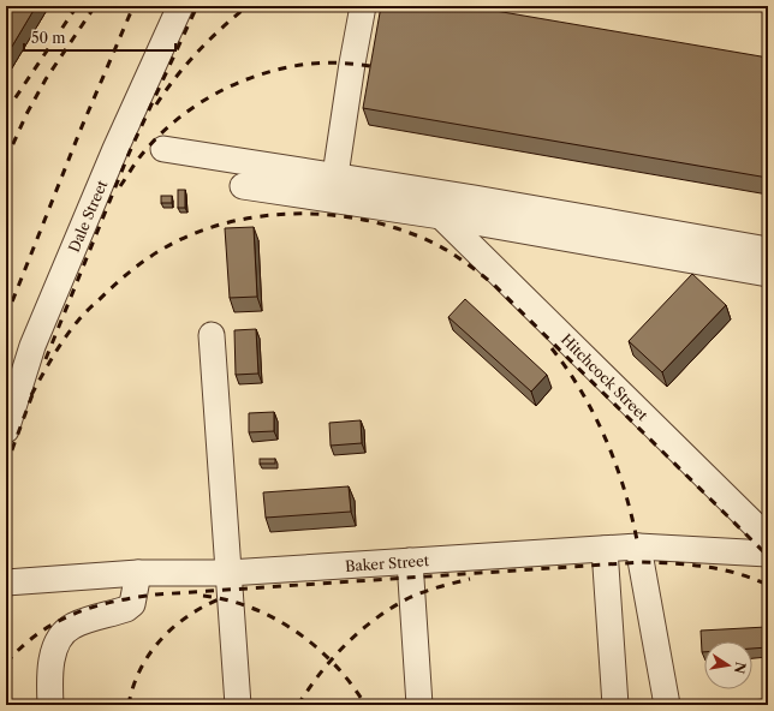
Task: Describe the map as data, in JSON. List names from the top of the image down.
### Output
{
  "streets": {
    "street": ["Dale Street", "Hitchcock Street", "Baker Street"]
  },
  "scale_bar": "50 m",
  "north": "right"
}
